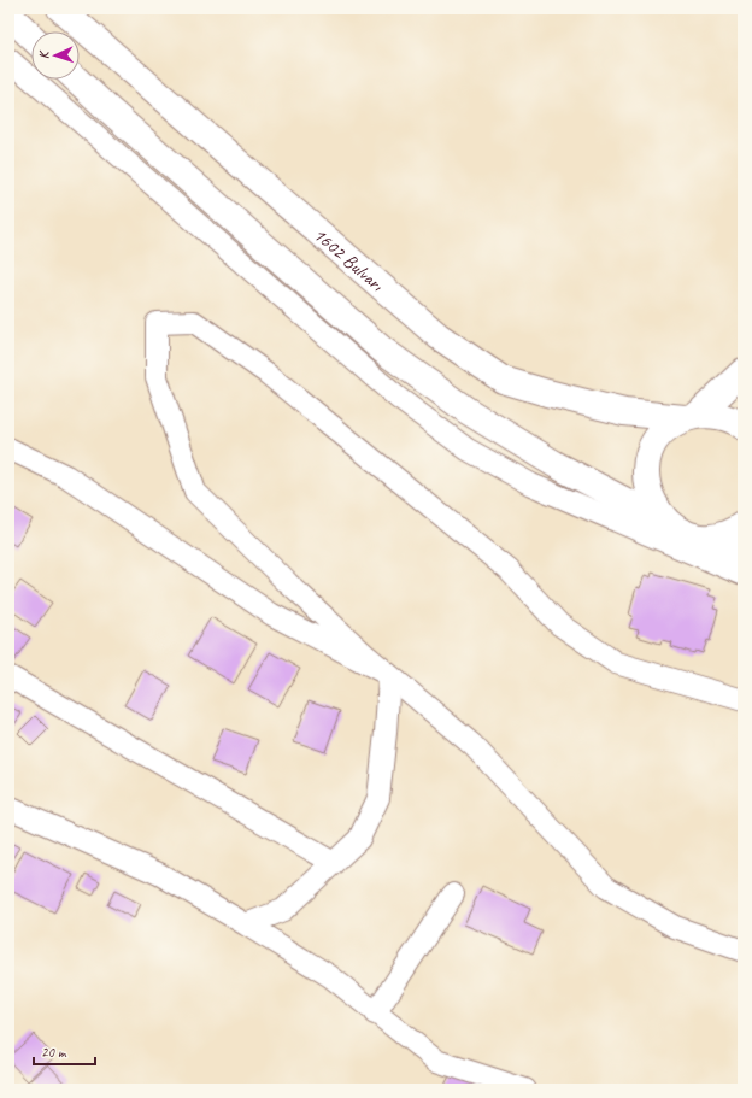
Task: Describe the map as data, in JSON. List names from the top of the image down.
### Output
{
  "streets": {
    "street": ["1602 Bulvarı"]
  },
  "scale_bar": "20 m",
  "north": "left"
}
